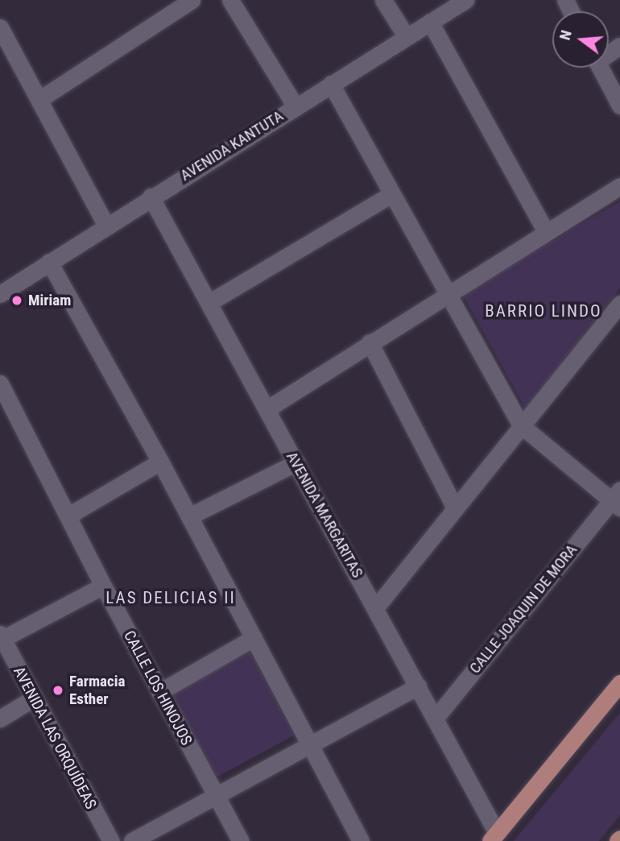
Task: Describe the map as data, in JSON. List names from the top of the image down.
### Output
{
  "streets": {
    "street": [
      "AVENIDA KANTUTA",
      "AVENIDA MARGARITAS",
      "CALLE JOAQUIN DE MORA",
      "CALLE LOS HINOJOS",
      "AVENIDA LAS ORQUÍDEAS"
    ]
  },
  "crossings": [
    ["AVENIDA KANTUTA", "AVENIDA MARGARITAS"],
    ["AVENIDA MARGARITAS", "CALLE JOAQUIN DE MORA"]
  ],
  "districts": ["BARRIO LINDO", "LAS DELICIAS II"],
  "places": ["Miriam", "Farmacia Esther"],
  "north": "left"
}
